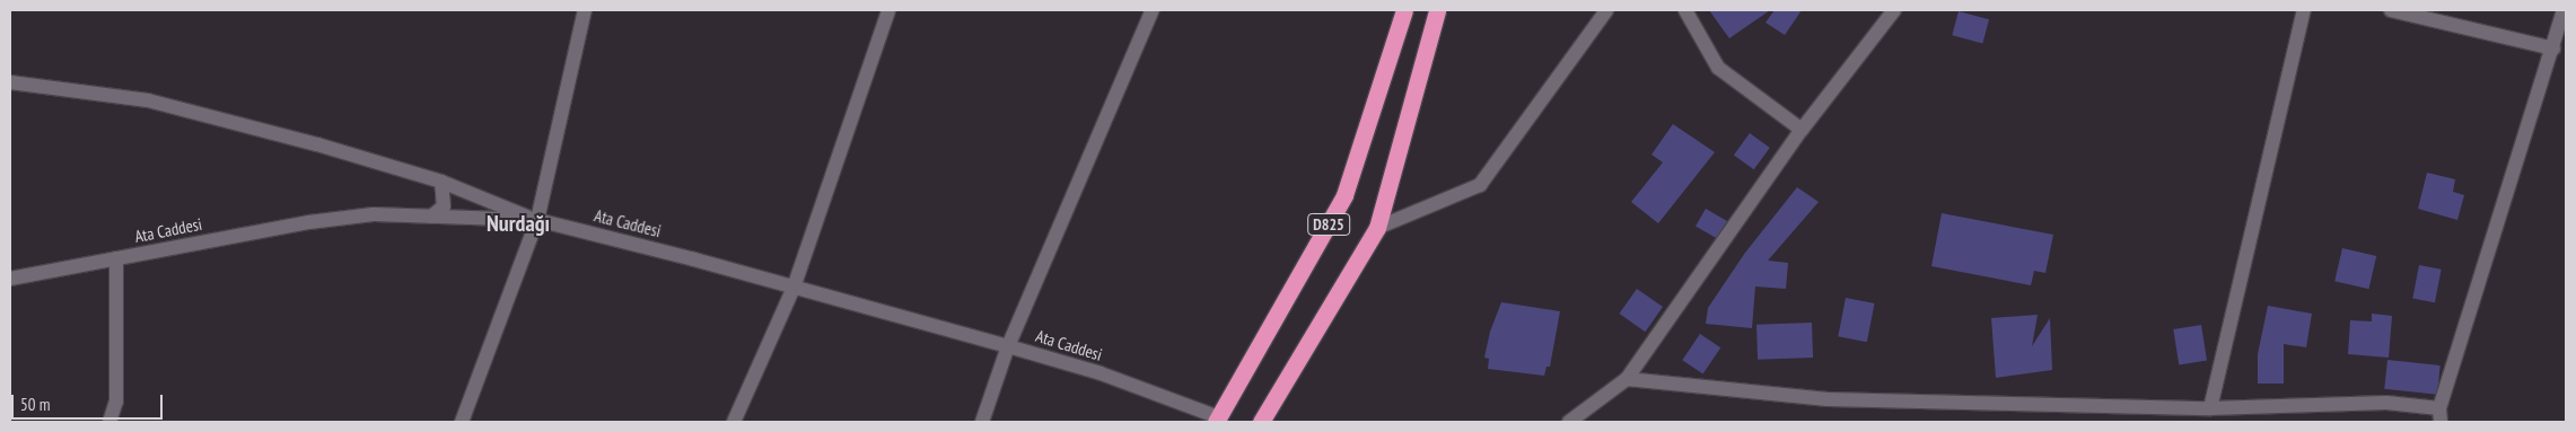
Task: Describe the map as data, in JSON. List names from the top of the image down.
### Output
{
  "streets": {
    "highway": ["D825"],
    "street": ["Ata Caddesi"]
  },
  "crossings": [
    ["Ata Caddesi", "D825"]
  ],
  "districts": ["Nurdağı"],
  "scale_bar": "50 m"
}
